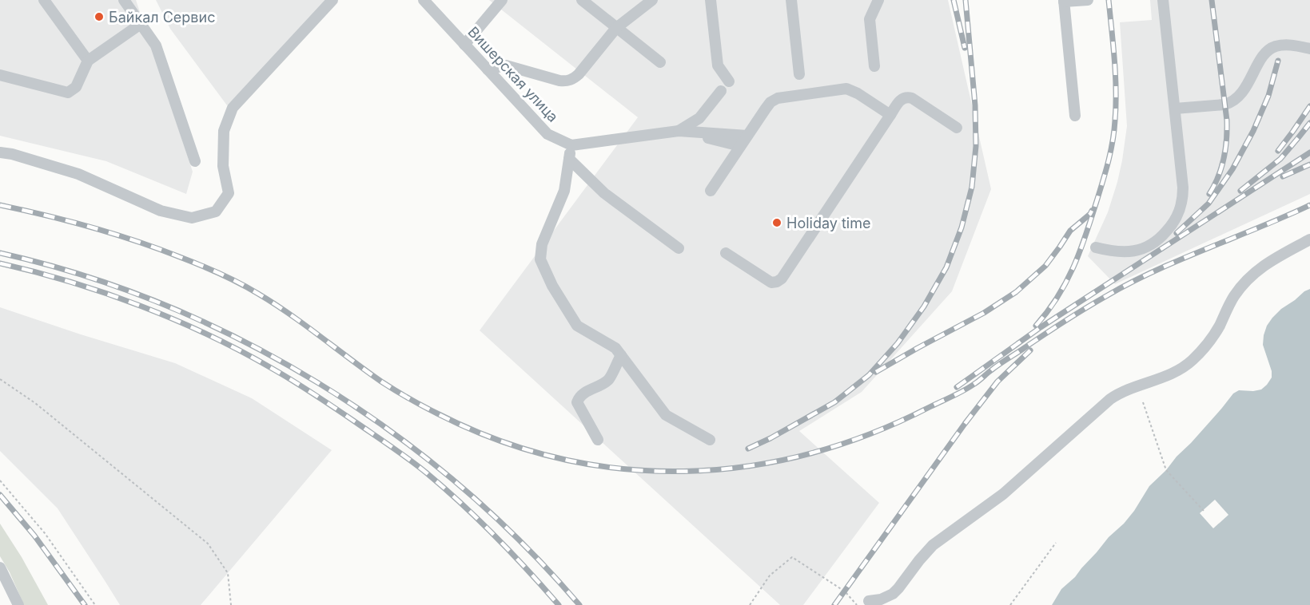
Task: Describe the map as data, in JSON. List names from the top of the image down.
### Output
{
  "streets": {
    "street": ["Вишерская улица"]
  },
  "places": ["Байкал Сервис", "Holiday time"]
}
